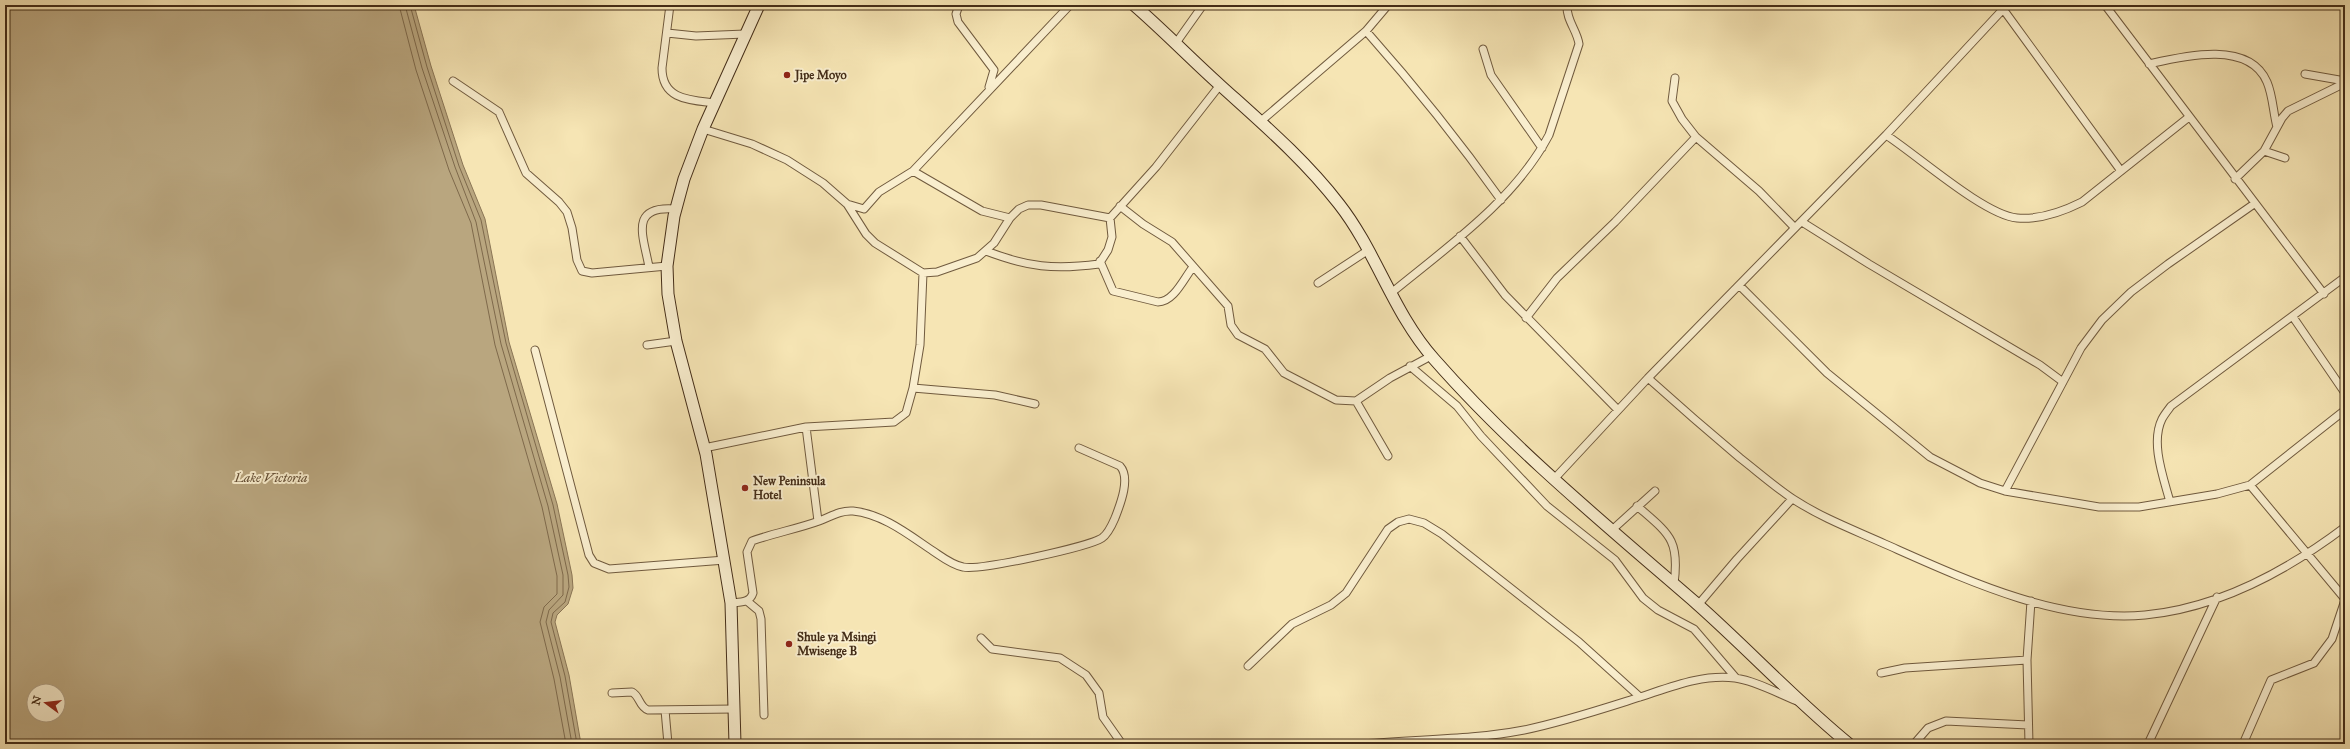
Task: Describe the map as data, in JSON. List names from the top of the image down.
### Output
{
  "water": ["Lake Victoria"],
  "places": ["Jipe Moyo", "New Peninsula Hotel", "Shule ya Msingi Mwisenge B"],
  "north": "left"
}
